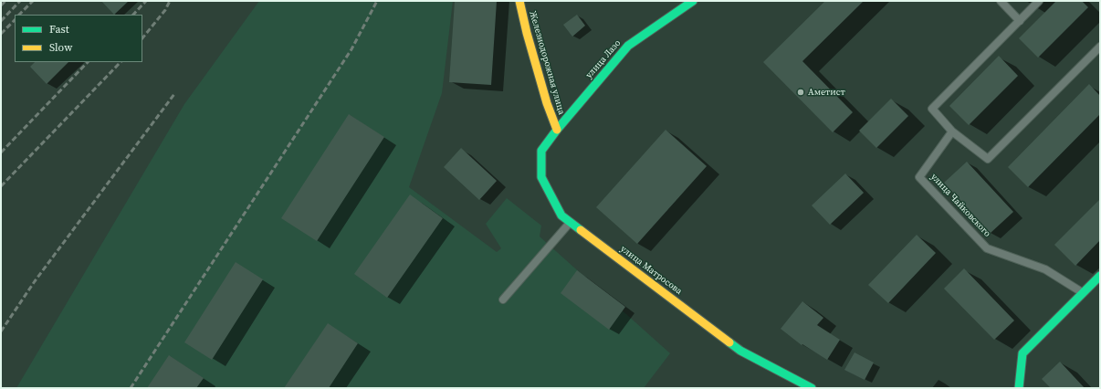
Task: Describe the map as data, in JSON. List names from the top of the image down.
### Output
{
  "streets": {
    "street": ["улица Лазо", "Железнодорожная улица", "улица Матросова"],
    "lane": ["улица Чайковского"]
  },
  "crossings": [
    ["улица Лазо", "Железнодорожная улица"],
    ["улица Лазо", "улица Матросова"],
    ["Железнодорожная улица", "улица Матросова"]
  ],
  "places": ["Аметист"],
  "legend": ["Fast", "Slow"]
}
